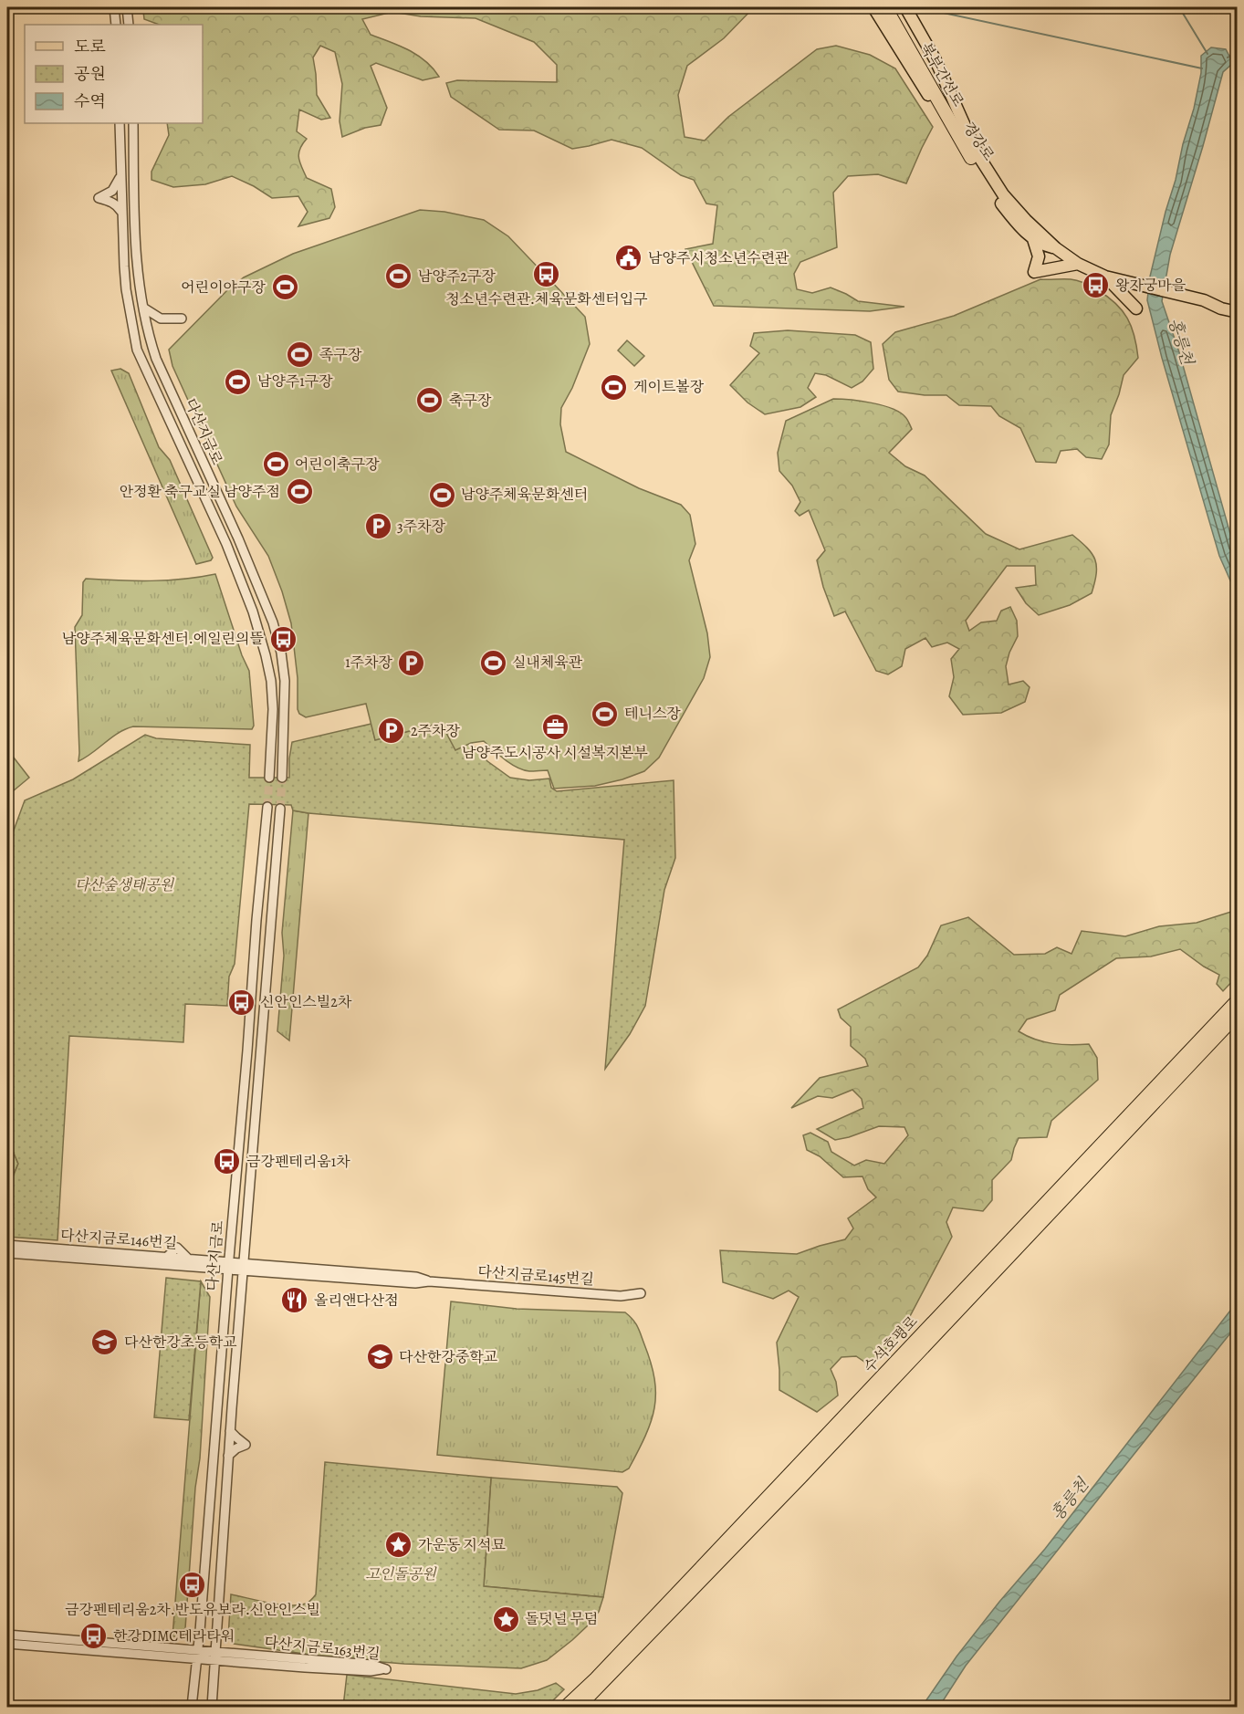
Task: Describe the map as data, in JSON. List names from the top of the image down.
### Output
{
  "streets": {
    "highway": ["북부간선로", "수석호평로"],
    "main road": ["경강로"],
    "street": [
      "다산지금로",
      "다산지금로146번길",
      "다산지금로145번길",
      "다산지금로163번길"
    ]
  },
  "crossings": [
    ["북부간선로", "경강로"],
    ["다산지금로", "다산지금로146번길"],
    ["다산지금로", "다산지금로145번길"],
    ["다산지금로", "다산지금로163번길"],
    ["다산지금로146번길", "다산지금로145번길"]
  ],
  "water": ["홍릉천"],
  "parks": ["다산숲생태공원", "고인돌공원"],
  "places": {
    "public building": ["남양주시청소년수련관"],
    "bus stop": [
      "청소년수련관.체육문화센터입구",
      "왕자궁마을",
      "남양주체육문화센터.에일린의뜰",
      "신안인스빌2차",
      "금강펜테리움1차",
      "금강펜테리움2차.반도유보라.신안인스빌",
      "한강DIMC테라타워"
    ],
    "sports": [
      "남양주2구장",
      "어린이야구장",
      "족구장",
      "남양주1구장",
      "게이트볼장",
      "축구장",
      "어린이축구장",
      "안정환 축구교실 남양주점",
      "남양주체육문화센터",
      "실내체육관",
      "테니스장"
    ],
    "parking": ["3주차장", "1주차장", "2주차장"],
    "office": ["남양주도시공사 시설복지본부"],
    "restaurant": ["올리앤다산점"],
    "school or university": ["다산한강초등학교", "다산한강중학교"],
    "place": ["가운동 지석묘", "돌덧널 무덤"]
  },
  "legend": ["도로", "공원", "수역"]
}
